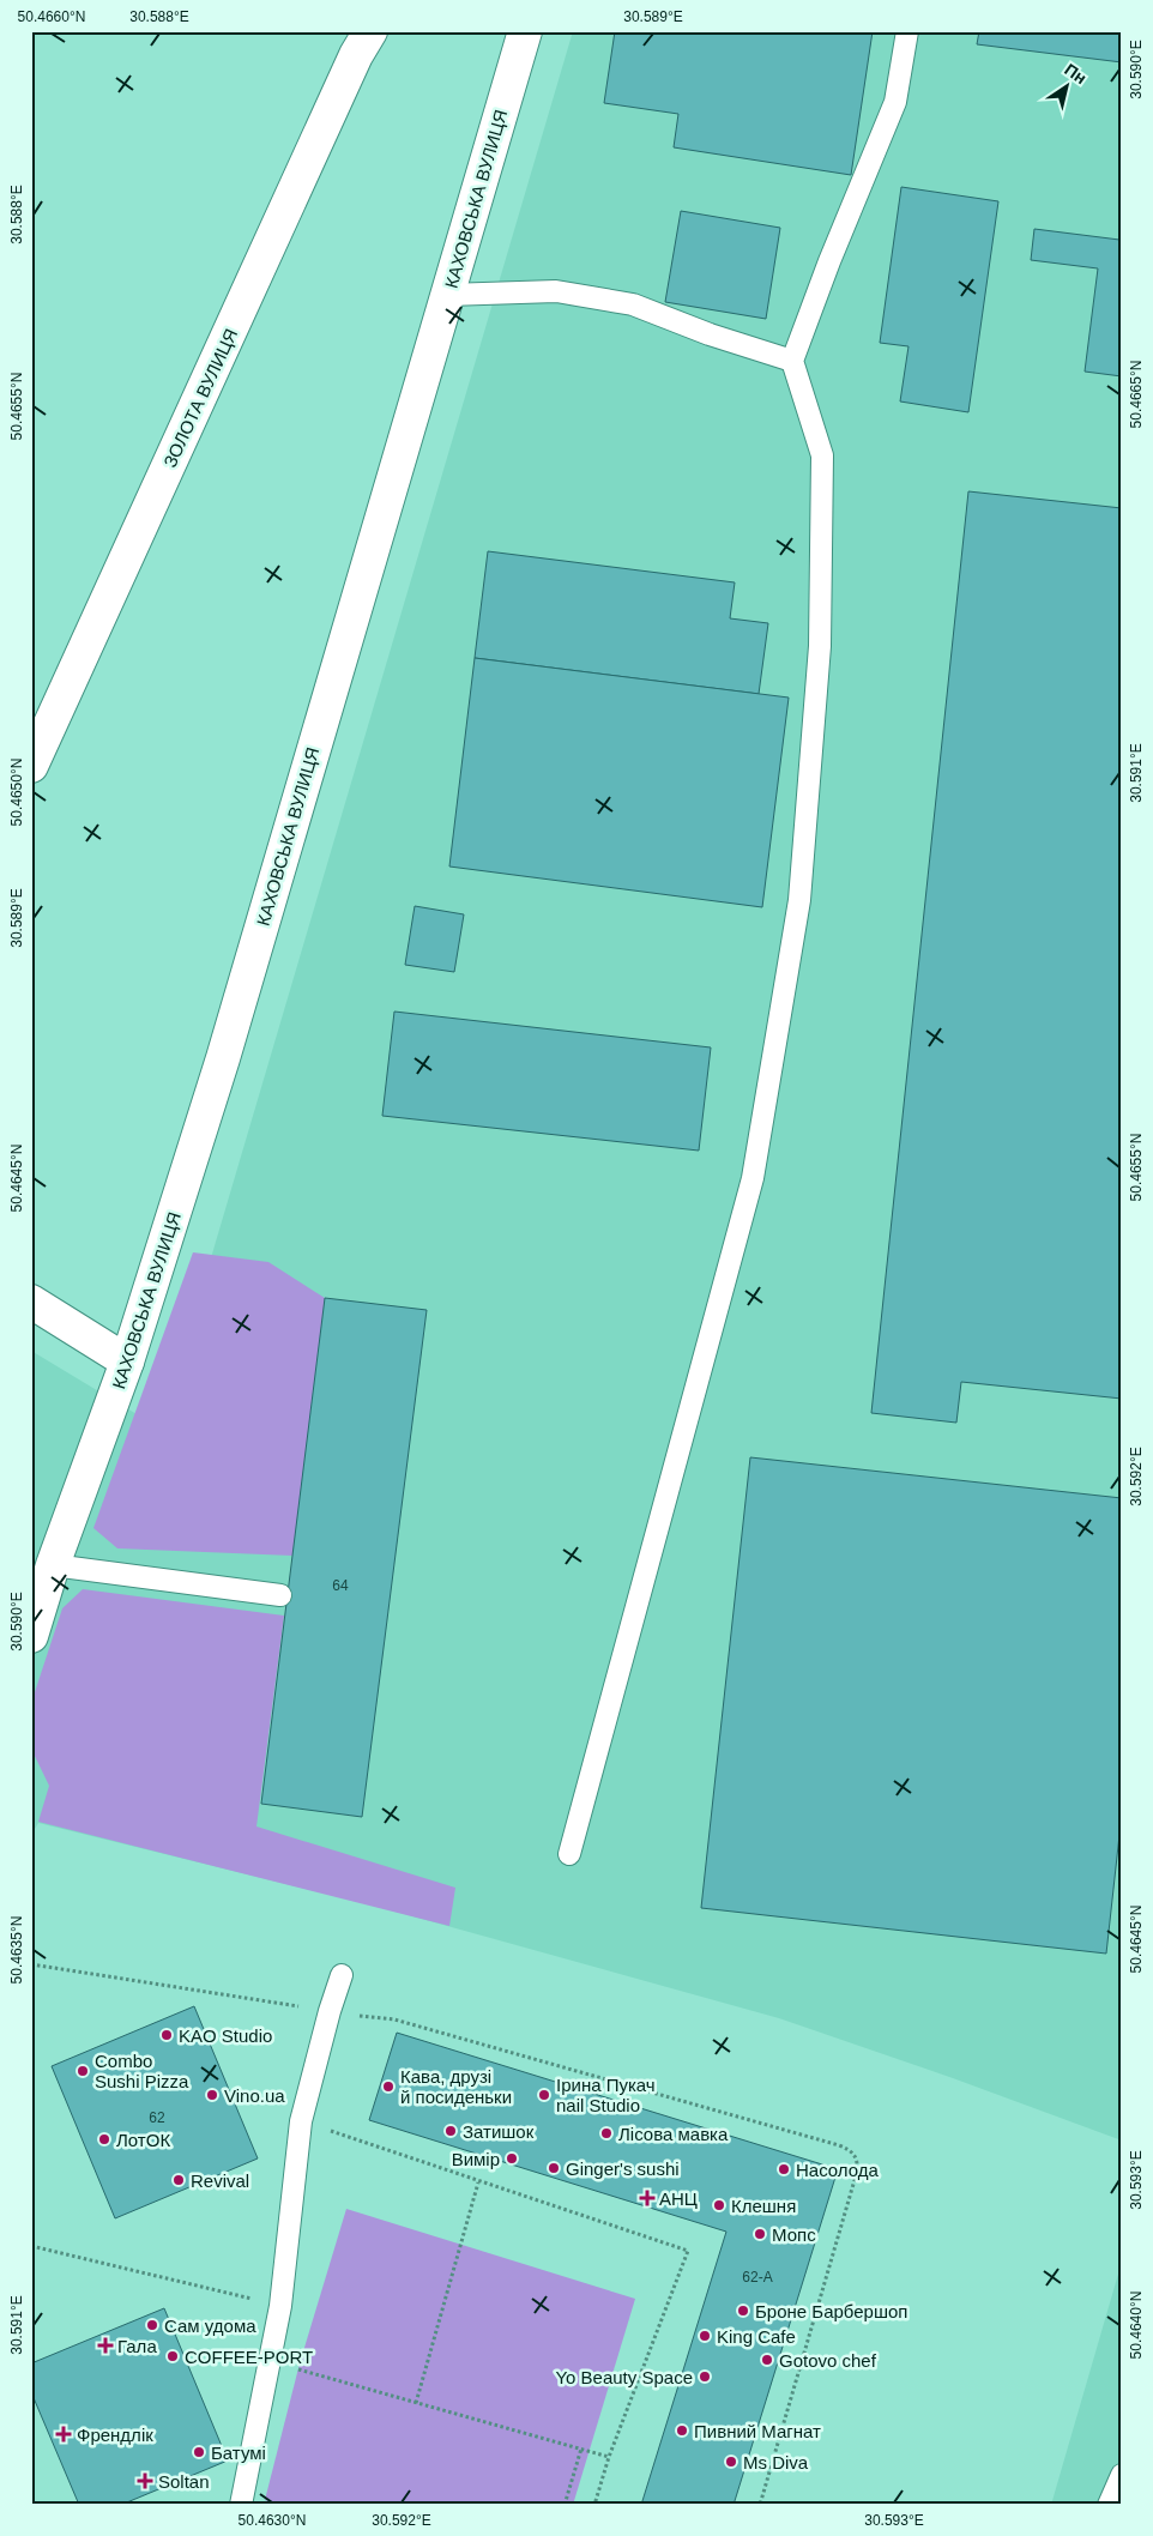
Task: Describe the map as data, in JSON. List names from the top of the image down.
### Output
{
  "streets": {
    "street": ["КАХОВСЬКА ВУЛИЦЯ", "ЗОЛОТА ВУЛИЦЯ"]
  },
  "places": {
    "other": [
      "KAO Studio",
      "Combo Sushi Pizza",
      "Кава, друзі й посиденьки",
      "Vino.ua",
      "Ірина Пукач nail Studio",
      "Затишок",
      "Лісова мавка",
      "ЛотОК",
      "Вимір",
      "Ginger's sushi",
      "Насолода",
      "Revival",
      "Клешня",
      "Мопс",
      "Броне Барбершоп",
      "Сам удома",
      "King Cafe",
      "COFFEE-PORT",
      "Gotovo chef",
      "Yo Beauty Space",
      "Пивний Магнат",
      "Батумі",
      "Ms Diva"
    ],
    "health": [
      "АНЦ",
      "Гала",
      "Френдлік",
      "Soltan"
    ]
  },
  "house_numbers": ["64", "62", "62-А"],
  "north": "top right",
  "coordinates": [
    "50.4660°N",
    "30.588°E",
    "30.589°E",
    "30.590°E",
    "50.4665°N",
    "50.4655°N",
    "30.591°E",
    "50.4650°N",
    "50.4645°N",
    "30.592°E",
    "50.4635°N",
    "30.593°E",
    "50.4640°N",
    "50.4630°N"
  ]
}
